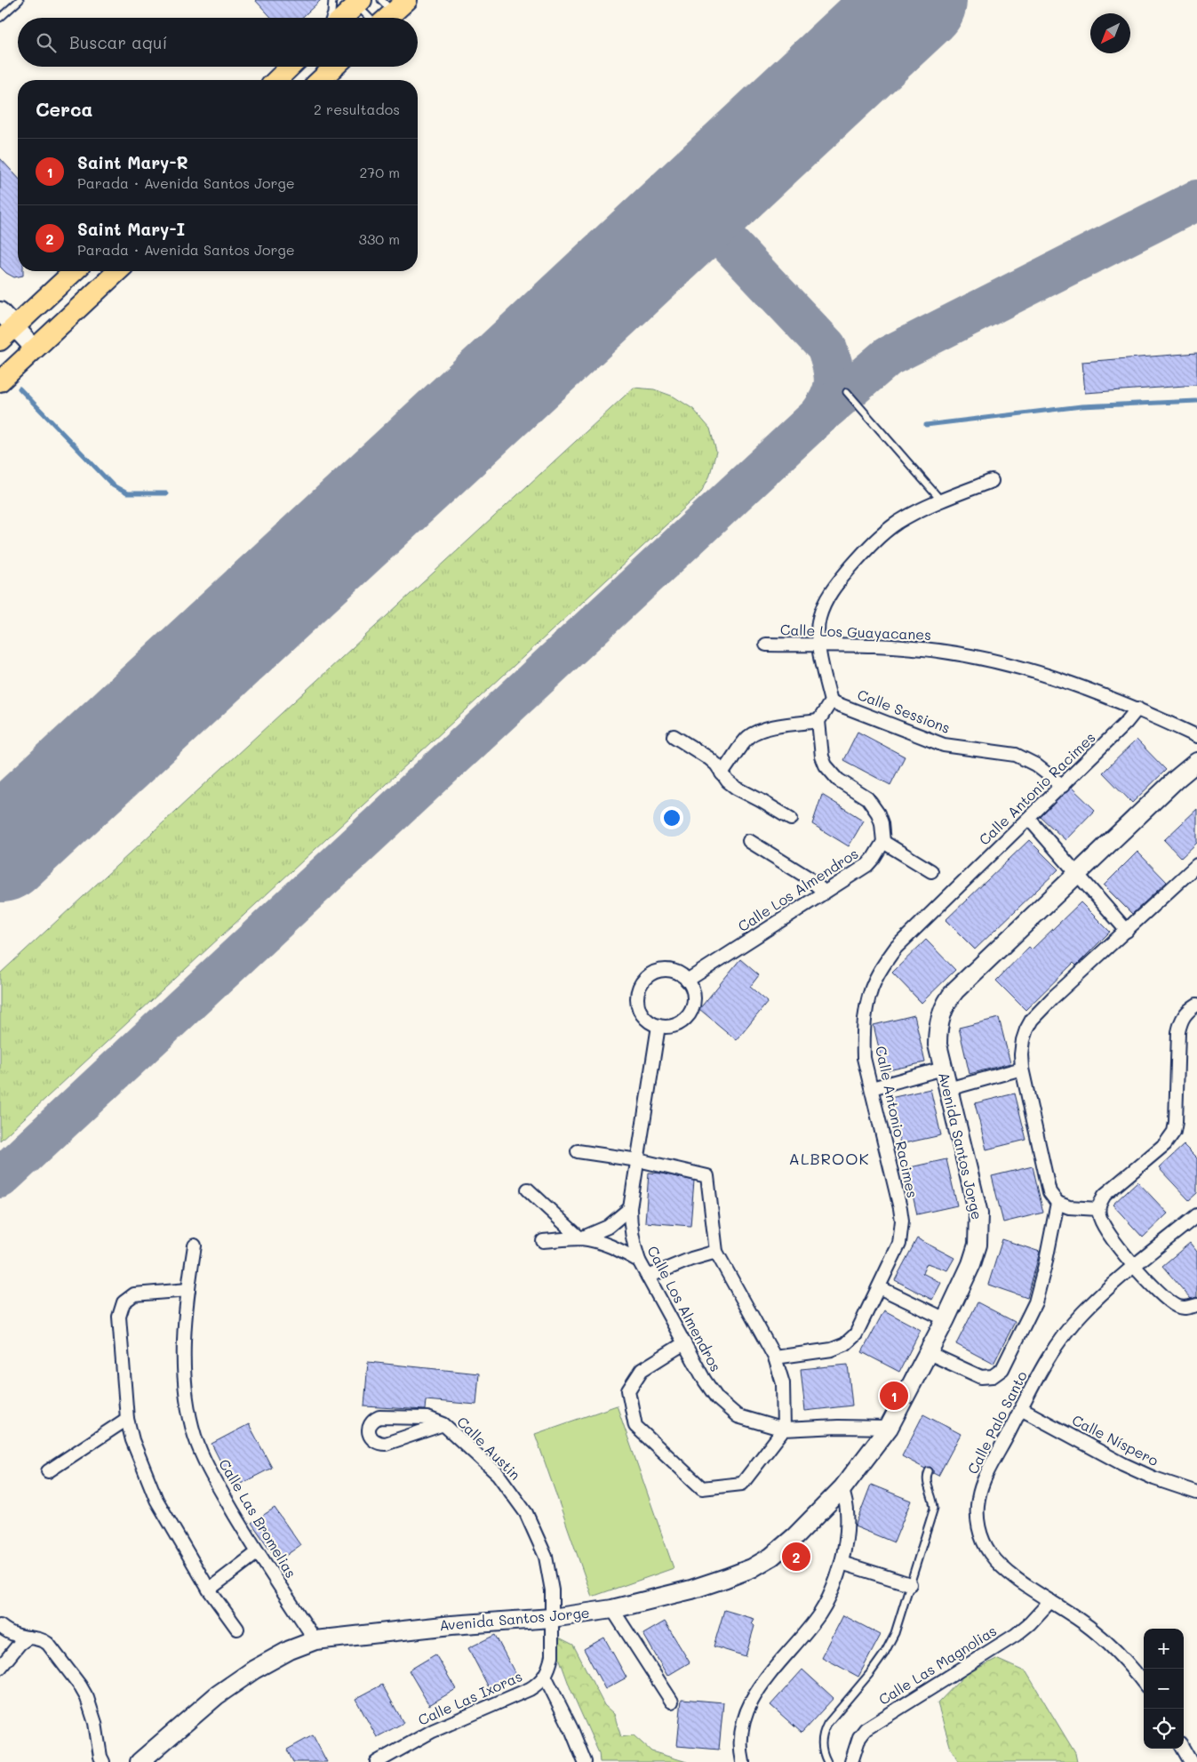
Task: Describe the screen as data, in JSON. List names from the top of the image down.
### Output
{
  "streets": {
    "main road": ["Avenida Santos Jorge"],
    "street": [
      "Calle Los Guayacanes",
      "Calle Sessions",
      "Calle Antonio Racimes",
      "Calle Los Almendros",
      "Calle Palo Santo",
      "Calle Níspero",
      "Calle Austin",
      "Calle Las Bromelias",
      "Calle Las Magnolias",
      "Calle Las Ixoras"
    ]
  },
  "crossings": [
    ["Calle Los Guayacanes", "Calle Antonio Racimes"],
    ["Calle Sessions", "Calle Antonio Racimes"],
    ["Calle Los Almendros", "Avenida Santos Jorge"],
    ["Avenida Santos Jorge", "Calle Austin"],
    ["Avenida Santos Jorge", "Calle Las Bromelias"],
    ["Avenida Santos Jorge", "Calle Las Ixoras"],
    ["Calle Palo Santo", "Calle Níspero"],
    ["Calle Palo Santo", "Calle Las Magnolias"],
    ["Calle Austin", "Calle Las Ixoras"]
  ],
  "districts": ["ALBROOK"],
  "north": "bottom left",
  "page": {
    "search": "Buscar aquí",
    "heading": ["Cerca", "2 resultados"],
    "list": [
      {
        "mark": "1",
        "name": "Saint Mary-R",
        "note": "Parada · Avenida Santos Jorge",
        "value": "270 m"
      },
      {
        "mark": "2",
        "name": "Saint Mary-I",
        "note": "Parada · Avenida Santos Jorge",
        "value": "330 m"
      }
    ],
    "pins": ["1", "2"],
    "map_buttons": ["+", "−"]
  }
}
